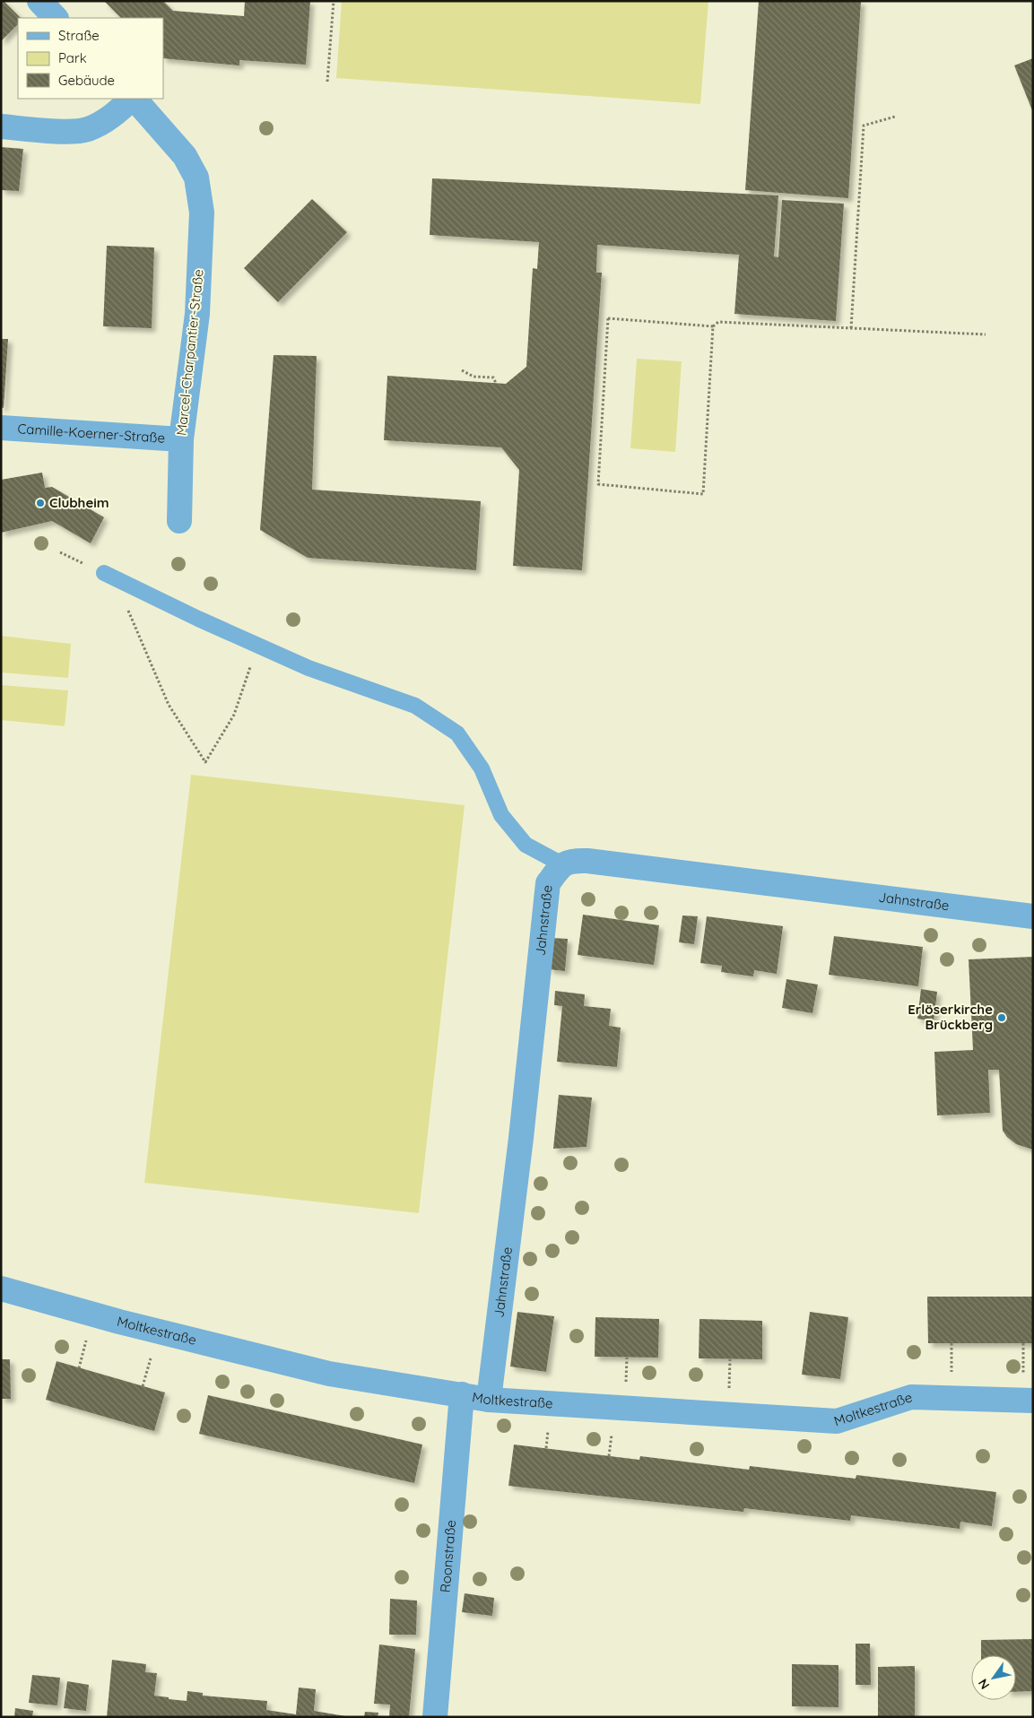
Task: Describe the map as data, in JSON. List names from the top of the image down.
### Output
{
  "streets": {
    "street": [
      "Marcel-Charpantier-Straße",
      "Camille-Koerner-Straße",
      "Jahnstraße",
      "Moltkestraße",
      "Roonstraße"
    ]
  },
  "crossings": [
    ["Marcel-Charpantier-Straße", "Camille-Koerner-Straße"],
    ["Jahnstraße", "Moltkestraße"],
    ["Moltkestraße", "Roonstraße"]
  ],
  "places": ["Clubheim", "Erlöserkirche Brückberg"],
  "legend": ["Straße", "Park", "Gebäude"],
  "north": "bottom left"
}
